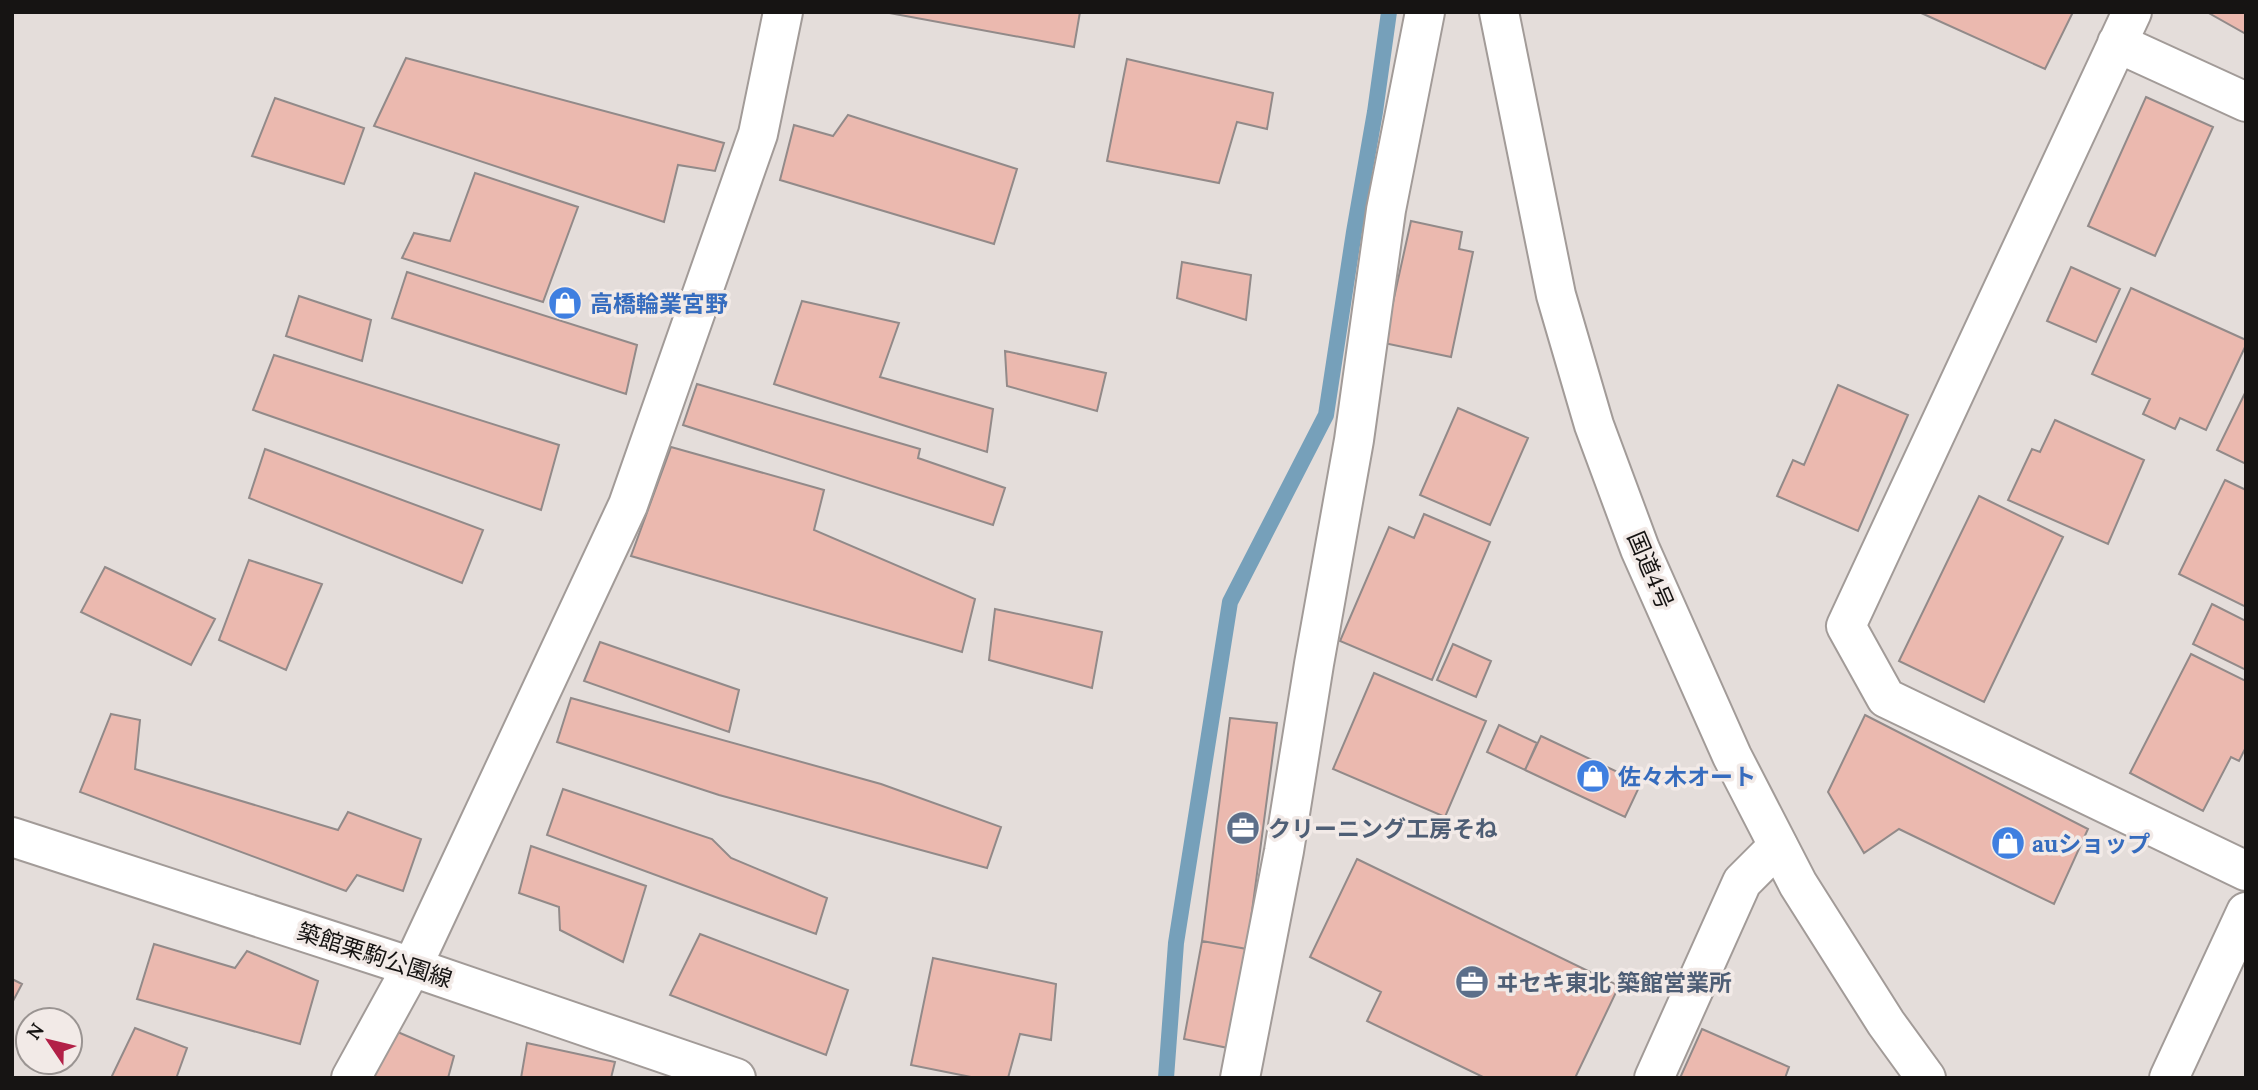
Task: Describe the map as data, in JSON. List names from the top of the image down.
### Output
{
  "streets": {
    "main road": ["国道4号", "築館栗駒公園線"]
  },
  "places": {
    "shop": ["高橋輪業宮野", "佐々木オート", "auショップ"],
    "office": ["クリーニング工房そね", "ヰセキ東北 築館営業所"]
  },
  "north": "top left"
}
